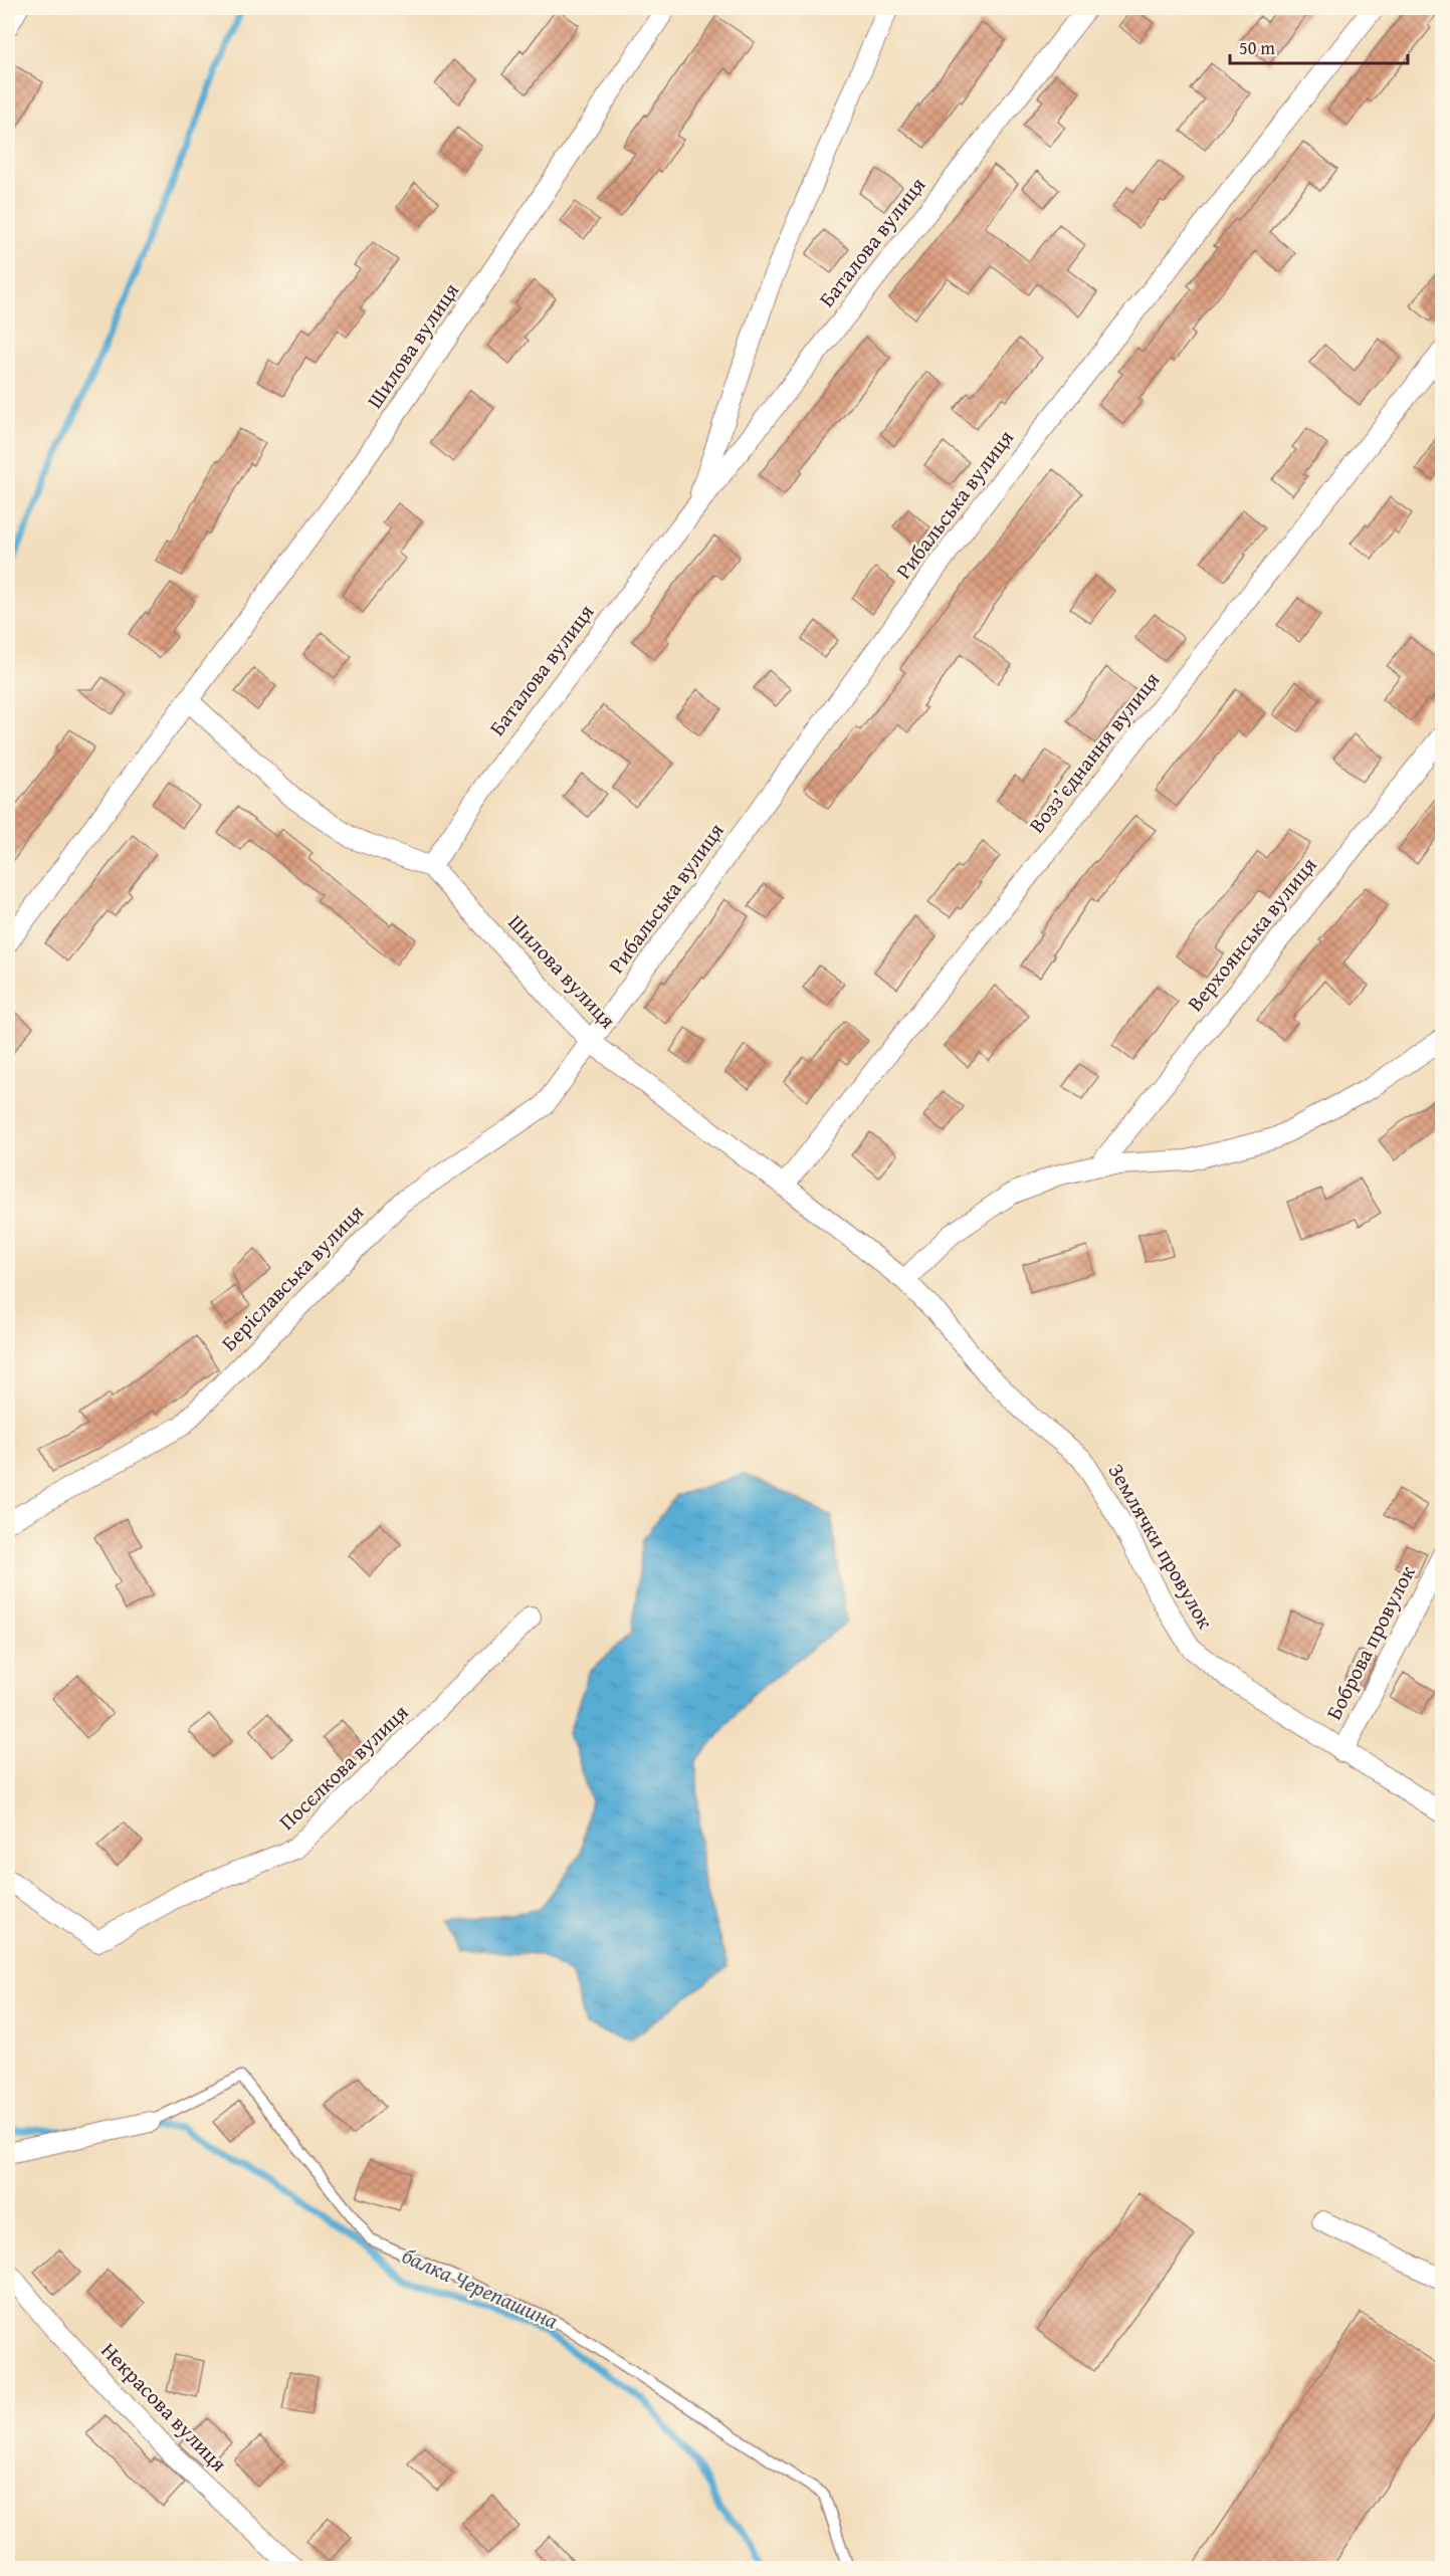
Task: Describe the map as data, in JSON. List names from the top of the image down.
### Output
{
  "streets": {
    "street": [
      "Баталова вулиця",
      "Шилова вулиця",
      "Рибальська вулиця",
      "Возз’єднання вулиця",
      "Верхоянська вулиця",
      "Беріславська вулиця",
      "Землячки провулок",
      "Боброва провулок",
      "Посєлкова вулиця",
      "Некрасова вулиця"
    ]
  },
  "crossings": [
    ["Баталова вулиця", "Шилова вулиця"],
    ["Шилова вулиця", "Рибальська вулиця"],
    ["Шилова вулиця", "Возз’єднання вулиця"],
    ["Шилова вулиця", "Беріславська вулиця"],
    ["Шилова вулиця", "Землячки провулок"],
    ["Рибальська вулиця", "Беріславська вулиця"],
    ["Землячки провулок", "Боброва провулок"]
  ],
  "water": ["балка Черепашина"],
  "scale_bar": "50 m"
}
